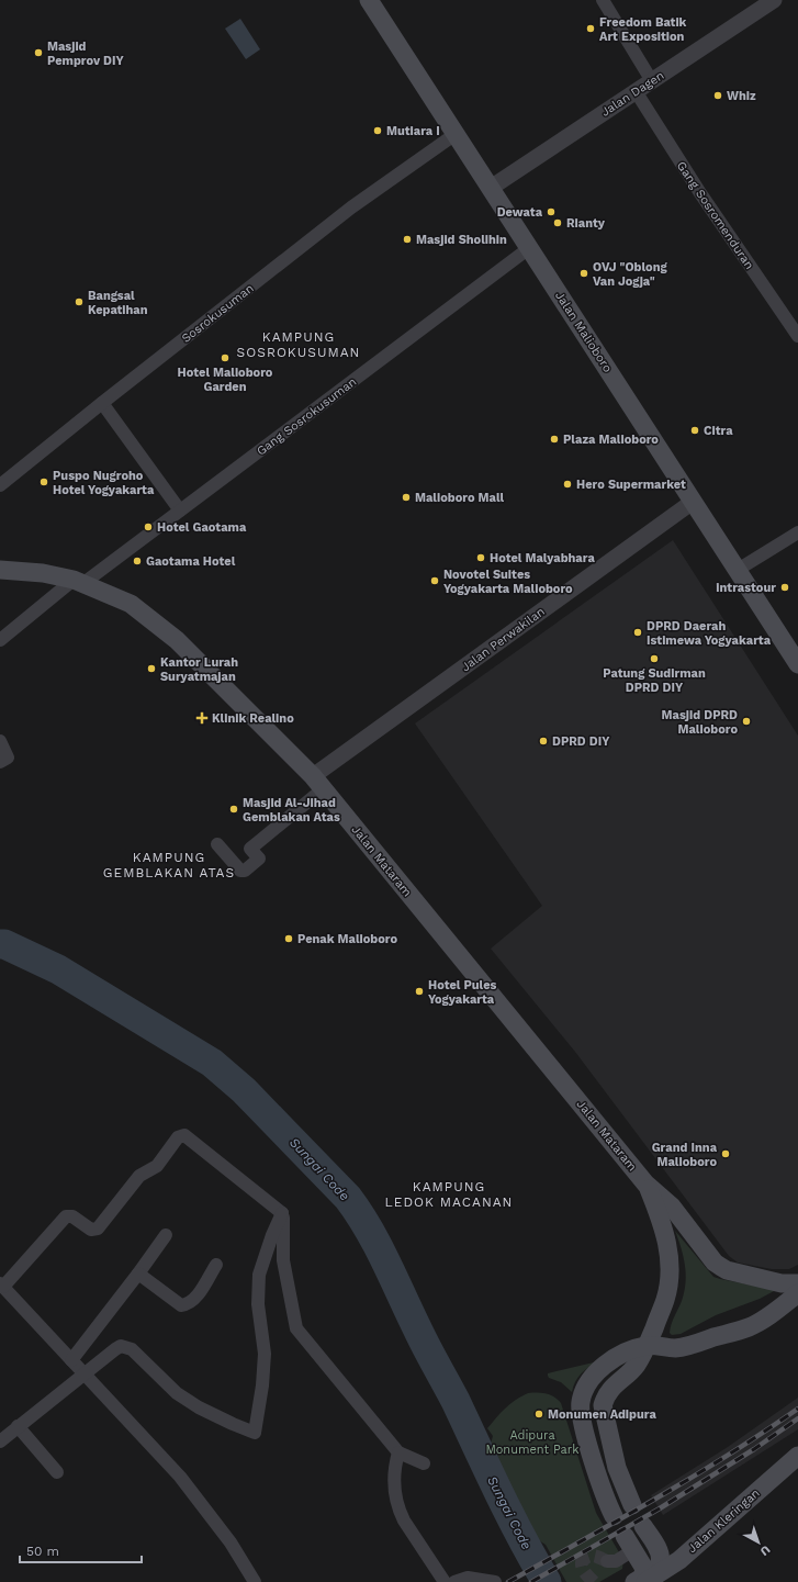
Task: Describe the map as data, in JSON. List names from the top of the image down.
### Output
{
  "streets": {
    "main road": ["Jalan Malioboro", "Jalan Mataram", "Jalan Kleringan"],
    "street": [
      "Jalan Dagen",
      "Gang Sosromenduran",
      "Sosrokusuman",
      "Gang Sosrokusuman",
      "Jalan Perwakilan"
    ]
  },
  "crossings": [
    ["Jalan Dagen", "Gang Sosromenduran"],
    ["Jalan Dagen", "Jalan Malioboro"],
    ["Sosrokusuman", "Jalan Malioboro"],
    ["Jalan Malioboro", "Gang Sosrokusuman"],
    ["Jalan Malioboro", "Jalan Perwakilan"],
    ["Gang Sosrokusuman", "Jalan Mataram"],
    ["Jalan Perwakilan", "Jalan Mataram"]
  ],
  "districts": ["KAMPUNG SOSROKUSUMAN", "KAMPUNG GEMBLAKAN ATAS", "KAMPUNG LEDOK MACANAN"],
  "water": ["Sungai Code"],
  "parks": ["Adipura Monument Park"],
  "places": {
    "other": [
      "Freedom Batik Art Exposition",
      "Masjid Pemprov DIY",
      "Whiz",
      "Mutiara I",
      "Dewata",
      "Rianty",
      "Masjid Sholihin",
      "OVJ \"Oblong Van Jogja\"",
      "Bangsal Kepatihan",
      "Hotel Malioboro Garden",
      "Citra",
      "Plaza Malioboro",
      "Puspo Nugroho Hotel Yogyakarta",
      "Hero Supermarket",
      "Malioboro Mall",
      "Hotel Gaotama",
      "Hotel Malyabhara",
      "Gaotama Hotel",
      "Novotel Suites Yogyakarta Malioboro",
      "intrastour",
      "DPRD Daerah Istimewa Yogyakarta",
      "Patung Sudirman DPRD DIY",
      "Kantor Lurah Suryatmajan",
      "Masjid DPRD Malioboro",
      "DPRD DIY",
      "Masjid Al-Jihad Gemblakan Atas",
      "Penak Malioboro",
      "Hotel Pules Yogyakarta",
      "Grand Inna Malioboro",
      "Monumen Adipura"
    ],
    "health": ["Klinik Realino"]
  },
  "scale_bar": "50 m",
  "north": "bottom right"
}
